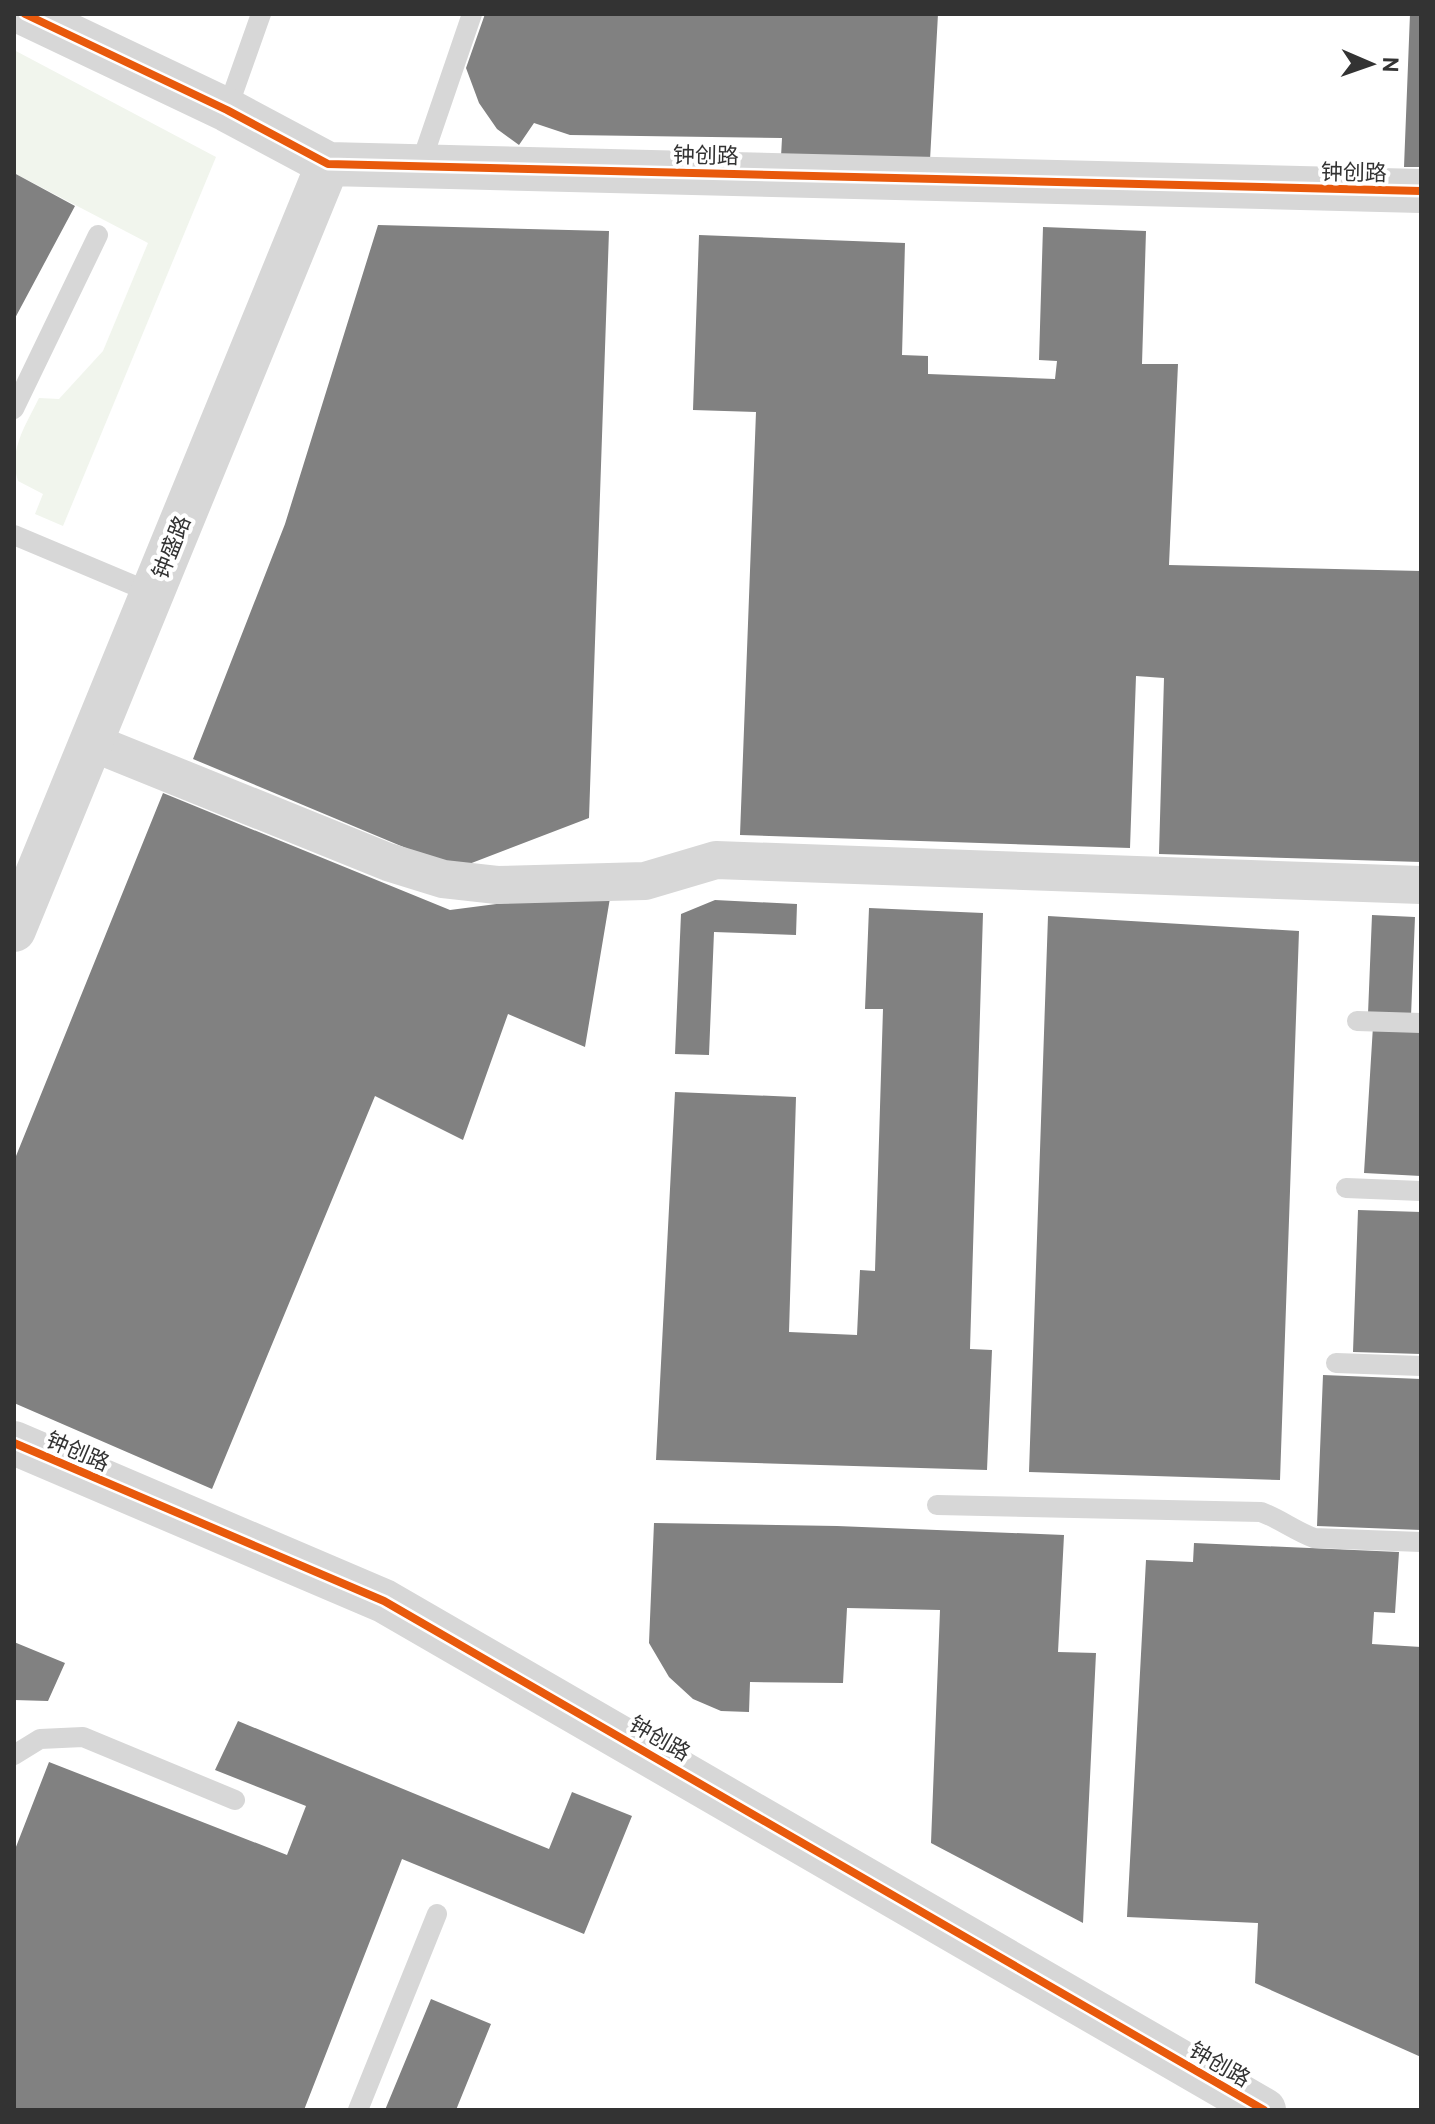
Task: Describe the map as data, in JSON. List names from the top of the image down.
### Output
{
  "streets": {
    "street": ["钟创路", "钟盛路"]
  },
  "crossings": [
    ["钟创路", "钟盛路"]
  ],
  "north": "right"
}
